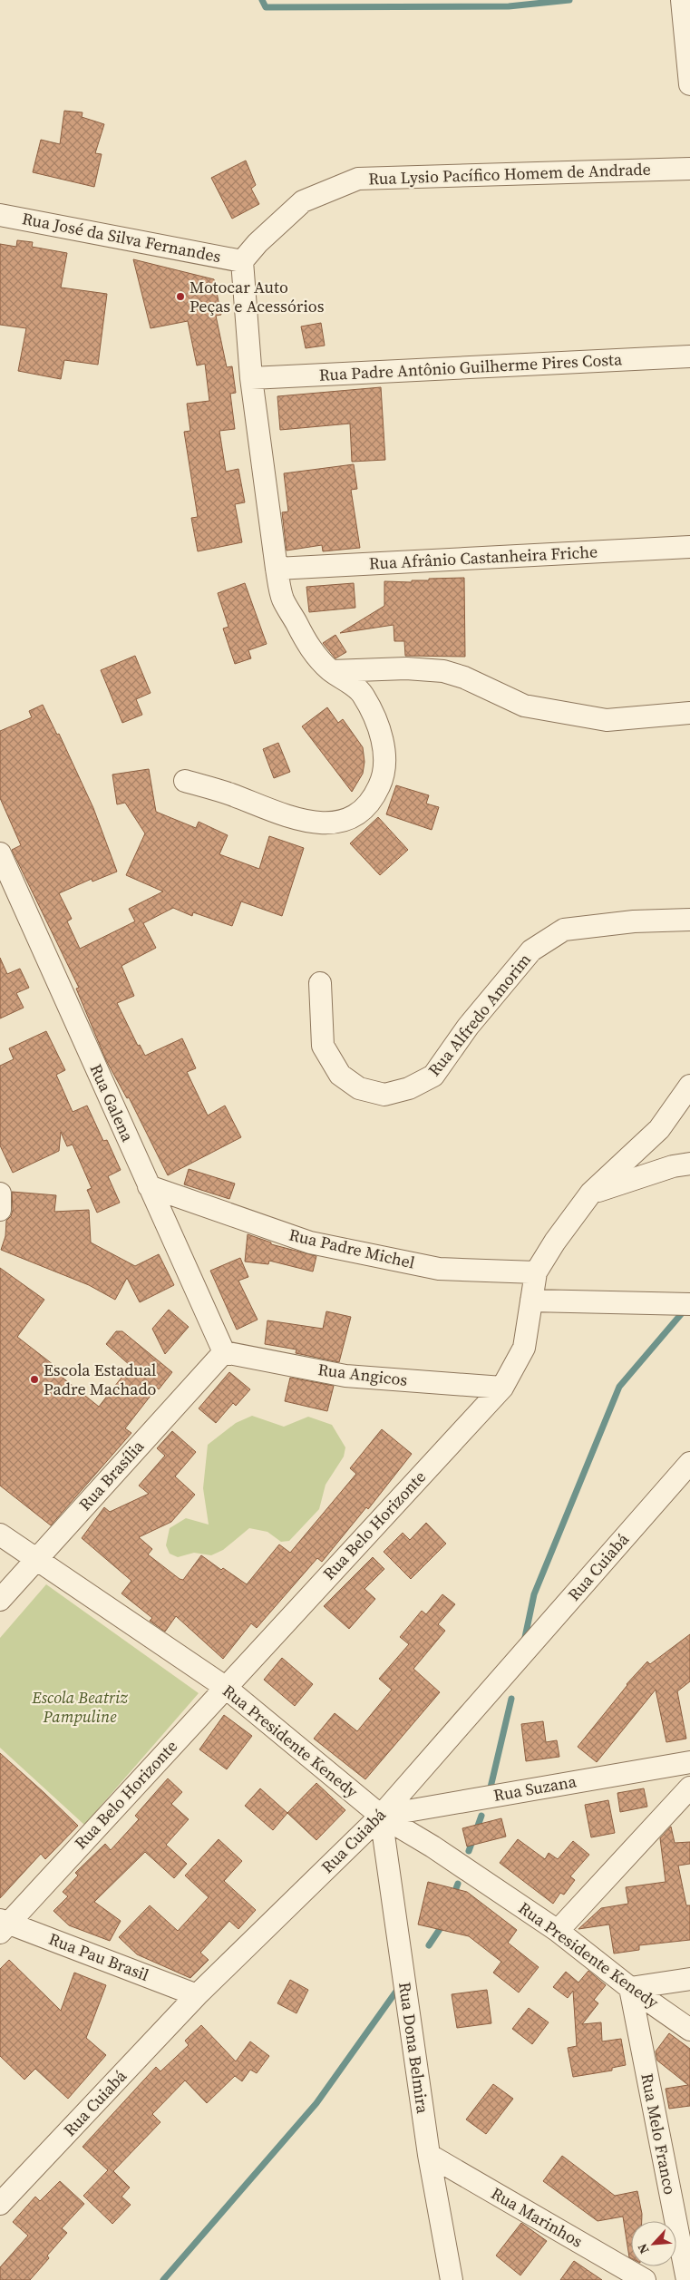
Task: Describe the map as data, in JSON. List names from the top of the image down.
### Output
{
  "streets": {
    "street": [
      "Rua Lysio Pacífico Homem de Andrade",
      "Rua José da Silva Fernandes",
      "Rua Padre Antônio Guilherme Pires Costa",
      "Rua Afrânio Castanheira Friche",
      "Rua Alfredo Amorim",
      "Rua Galena",
      "Rua Padre Michel",
      "Rua Angicos",
      "Rua Brasília",
      "Rua Belo Horizonte",
      "Rua Cuiabá",
      "Rua Presidente Kenedy",
      "Rua Suzana",
      "Rua Pau Brasil",
      "Rua Dona Belmira",
      "Rua Melo Franco",
      "Rua Marinhos"
    ]
  },
  "crossings": [
    ["Rua Lysio Pacífico Homem de Andrade", "Rua José da Silva Fernandes"],
    ["Rua Galena", "Rua Padre Michel"],
    ["Rua Galena", "Rua Angicos"],
    ["Rua Galena", "Rua Brasília"],
    ["Rua Padre Michel", "Rua Belo Horizonte"],
    ["Rua Angicos", "Rua Brasília"],
    ["Rua Angicos", "Rua Belo Horizonte"],
    ["Rua Brasília", "Rua Presidente Kenedy"],
    ["Rua Belo Horizonte", "Rua Presidente Kenedy"],
    ["Rua Belo Horizonte", "Rua Pau Brasil"],
    ["Rua Cuiabá", "Rua Presidente Kenedy"],
    ["Rua Cuiabá", "Rua Suzana"],
    ["Rua Cuiabá", "Rua Pau Brasil"],
    ["Rua Cuiabá", "Rua Dona Belmira"],
    ["Rua Presidente Kenedy", "Rua Suzana"],
    ["Rua Presidente Kenedy", "Rua Dona Belmira"],
    ["Rua Presidente Kenedy", "Rua Melo Franco"],
    ["Rua Suzana", "Rua Dona Belmira"],
    ["Rua Dona Belmira", "Rua Marinhos"]
  ],
  "parks": ["Escola Beatriz Pampuline"],
  "places": ["Motocar Auto Peças e Acessórios", "Escola Estadual Padre Machado"],
  "north": "bottom left"
}
